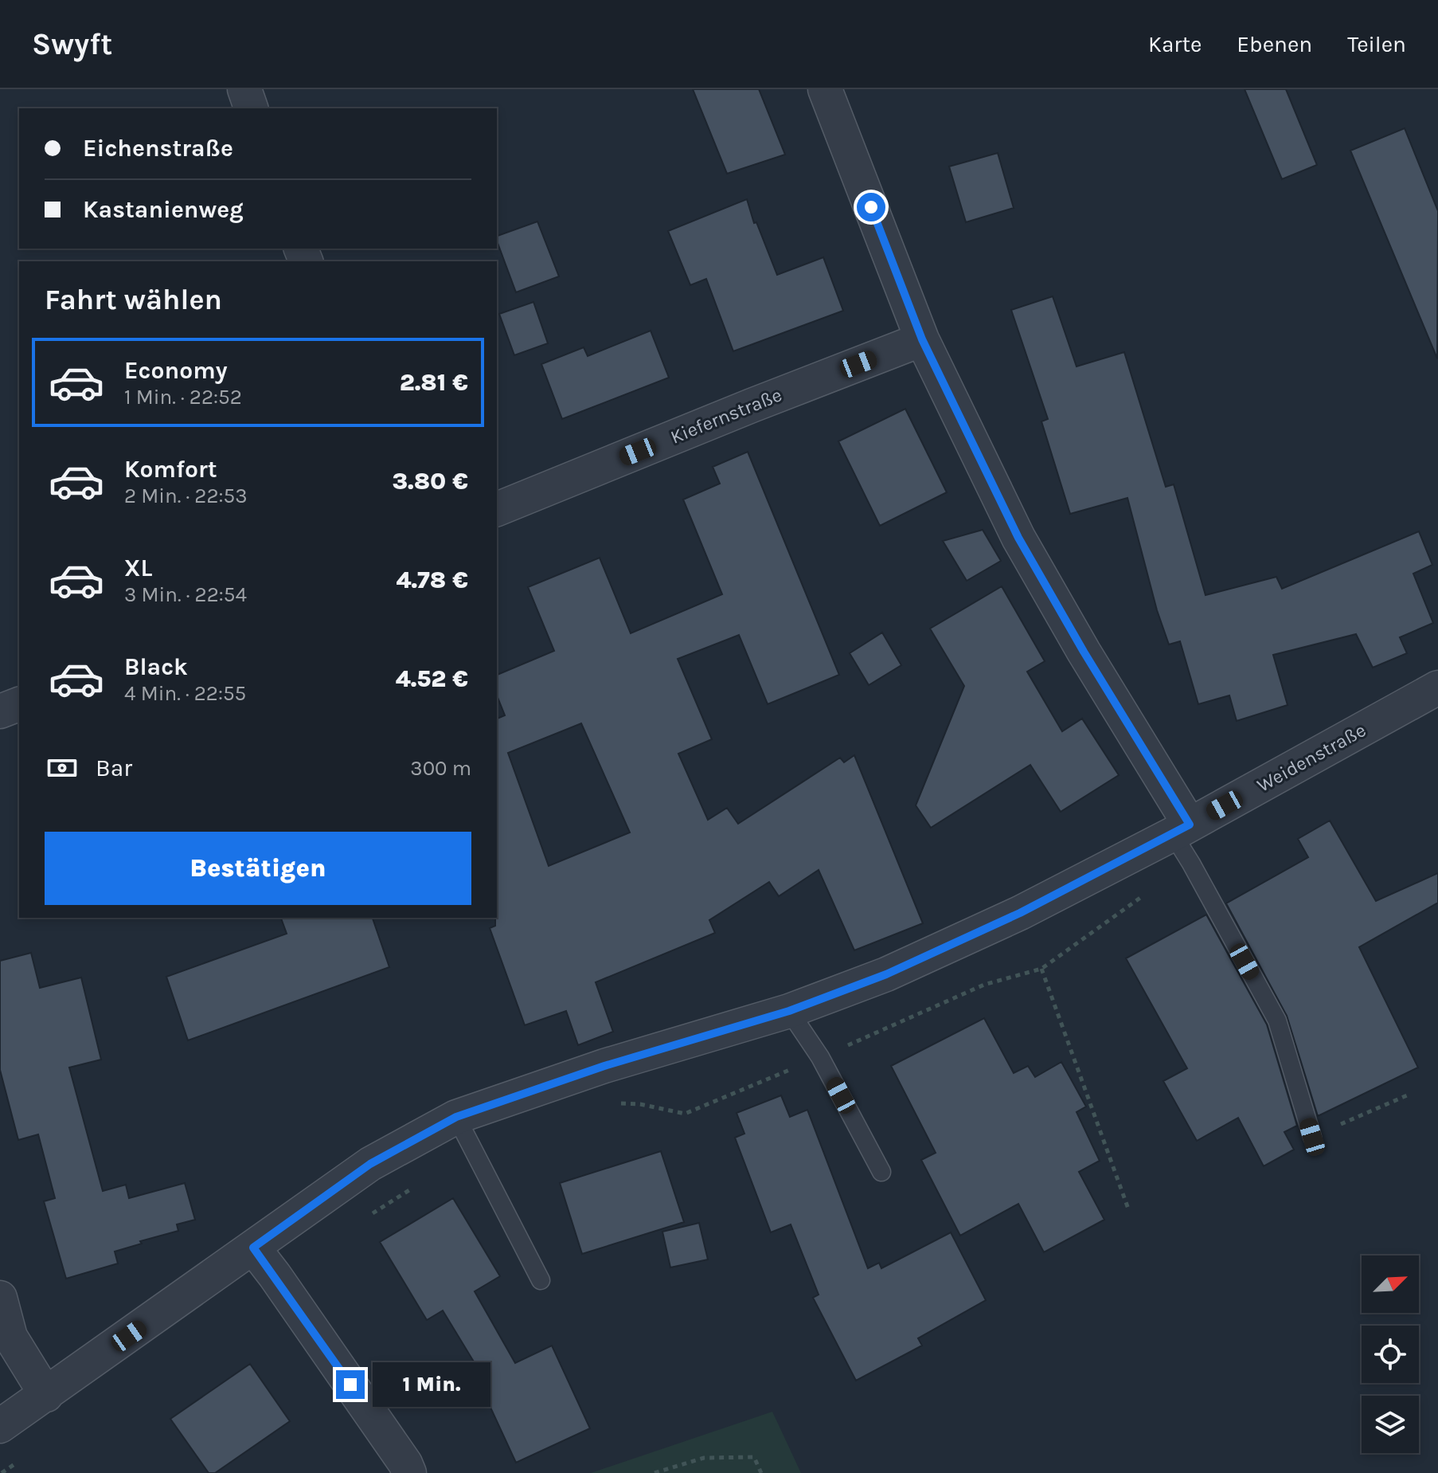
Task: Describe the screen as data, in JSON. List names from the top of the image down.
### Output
{
  "streets": {
    "street": ["Kiefernstraße", "Weidenstraße"]
  },
  "north": "top right",
  "page": {
    "header": "Swyft",
    "nav": ["Karte", "Ebenen", "Teilen"],
    "banner": ["Eichenstraße", "Kastanienweg"],
    "heading": "Fahrt wählen",
    "list": [
      {
        "name": "Economy",
        "note": "1 Min. · 22:52",
        "value": "2.81 €"
      },
      {
        "name": "Komfort",
        "note": "2 Min. · 22:53",
        "value": "3.80 €"
      },
      {
        "name": "XL",
        "note": "3 Min. · 22:54",
        "value": "4.78 €"
      },
      {
        "name": "Black",
        "note": "4 Min. · 22:55",
        "value": "4.52 €"
      }
    ],
    "pay": ["Bar", "300 m"],
    "buttons": "Bestätigen",
    "bubble": "1 Min."
  }
}
